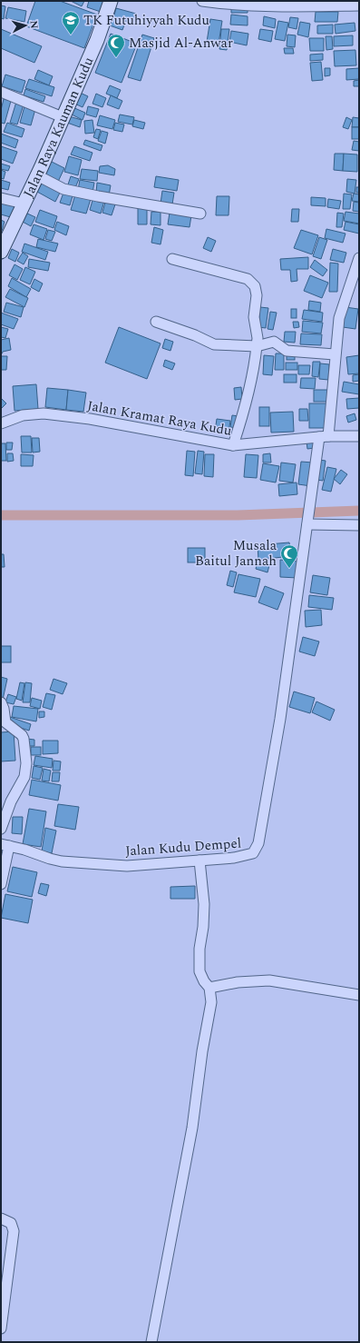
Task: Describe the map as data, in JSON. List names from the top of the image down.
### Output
{
  "streets": {
    "street": ["Jalan Raya Kauman Kudu", "Jalan Kramat Raya Kudu", "Jalan Kudu Dempel"]
  },
  "places": {
    "school or university": ["TK Futuhiyyah Kudu"],
    "mosque": ["Masjid Al-Anwar", "Musala Baitul Jannah"]
  },
  "north": "right"
}
